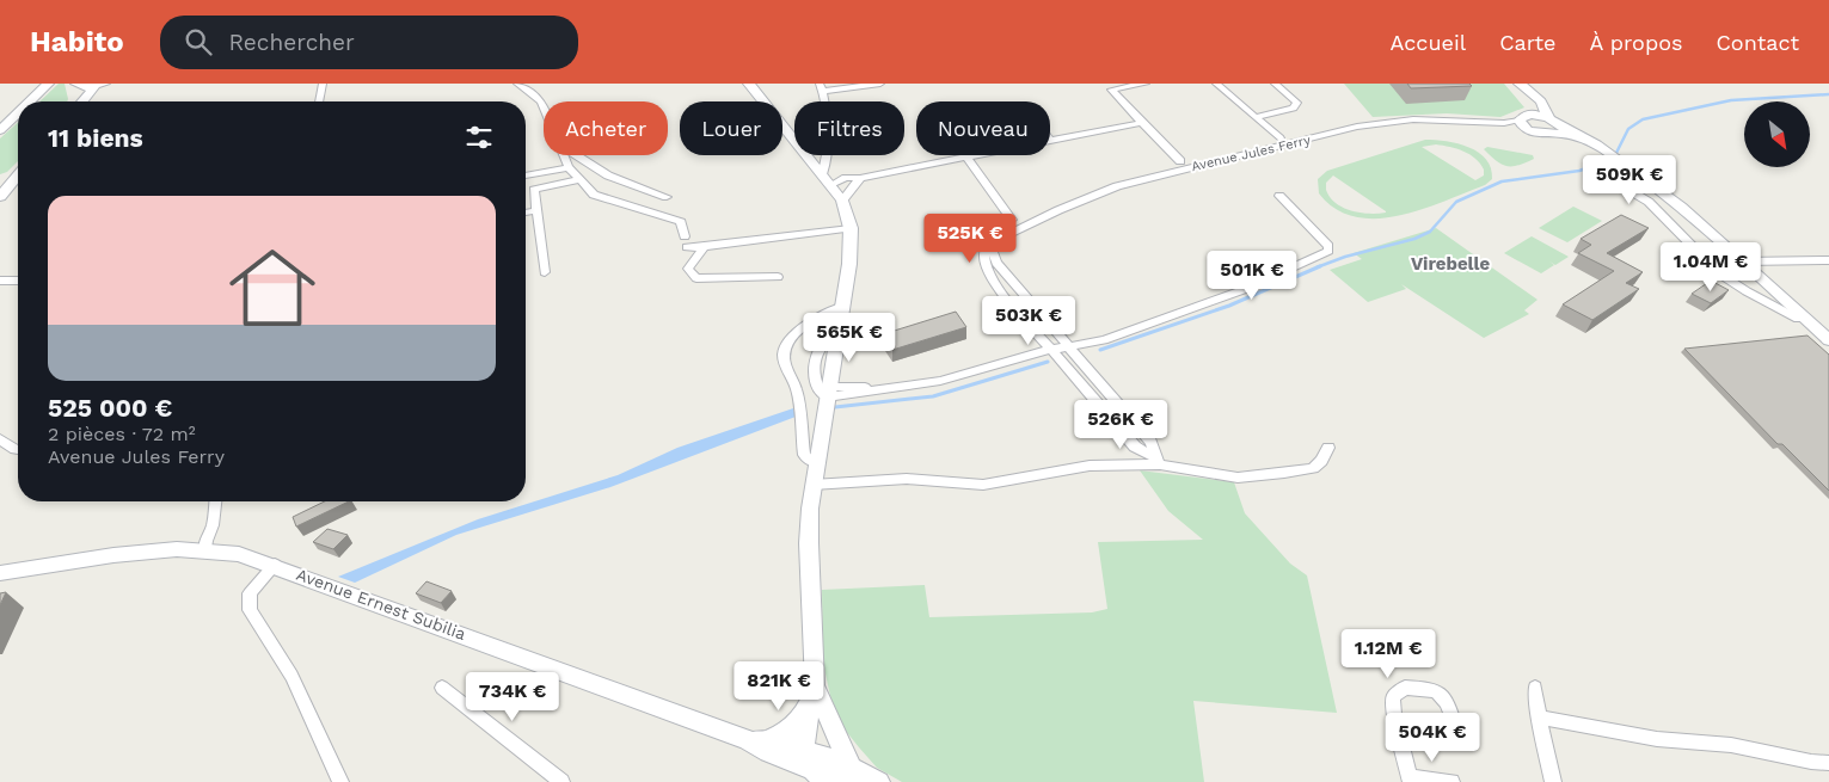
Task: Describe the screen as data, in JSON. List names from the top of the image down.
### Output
{
  "streets": {
    "street": ["Avenue Jules Ferry", "Avenue Ernest Subilia"]
  },
  "districts": ["Virebelle"],
  "north": "bottom right",
  "page": {
    "header": "Habito",
    "search": "Rechercher",
    "nav": [
      "Accueil",
      "Carte",
      "À propos",
      "Contact"
    ],
    "chip": [
      "Acheter",
      "Louer",
      "Filtres",
      "Nouveau"
    ],
    "heading": "11 biens",
    "price": [
      "509K €",
      "525K €",
      "1.04M €",
      "501K €",
      "503K €",
      "565K €",
      "526K €",
      "1.12M €",
      "821K €",
      "734K €",
      "504K €"
    ],
    "list": [
      {
        "name": "525 000 €",
        "note": "2 pièces · 72 m² · Avenue Jules Ferry"
      }
    ]
  }
}
